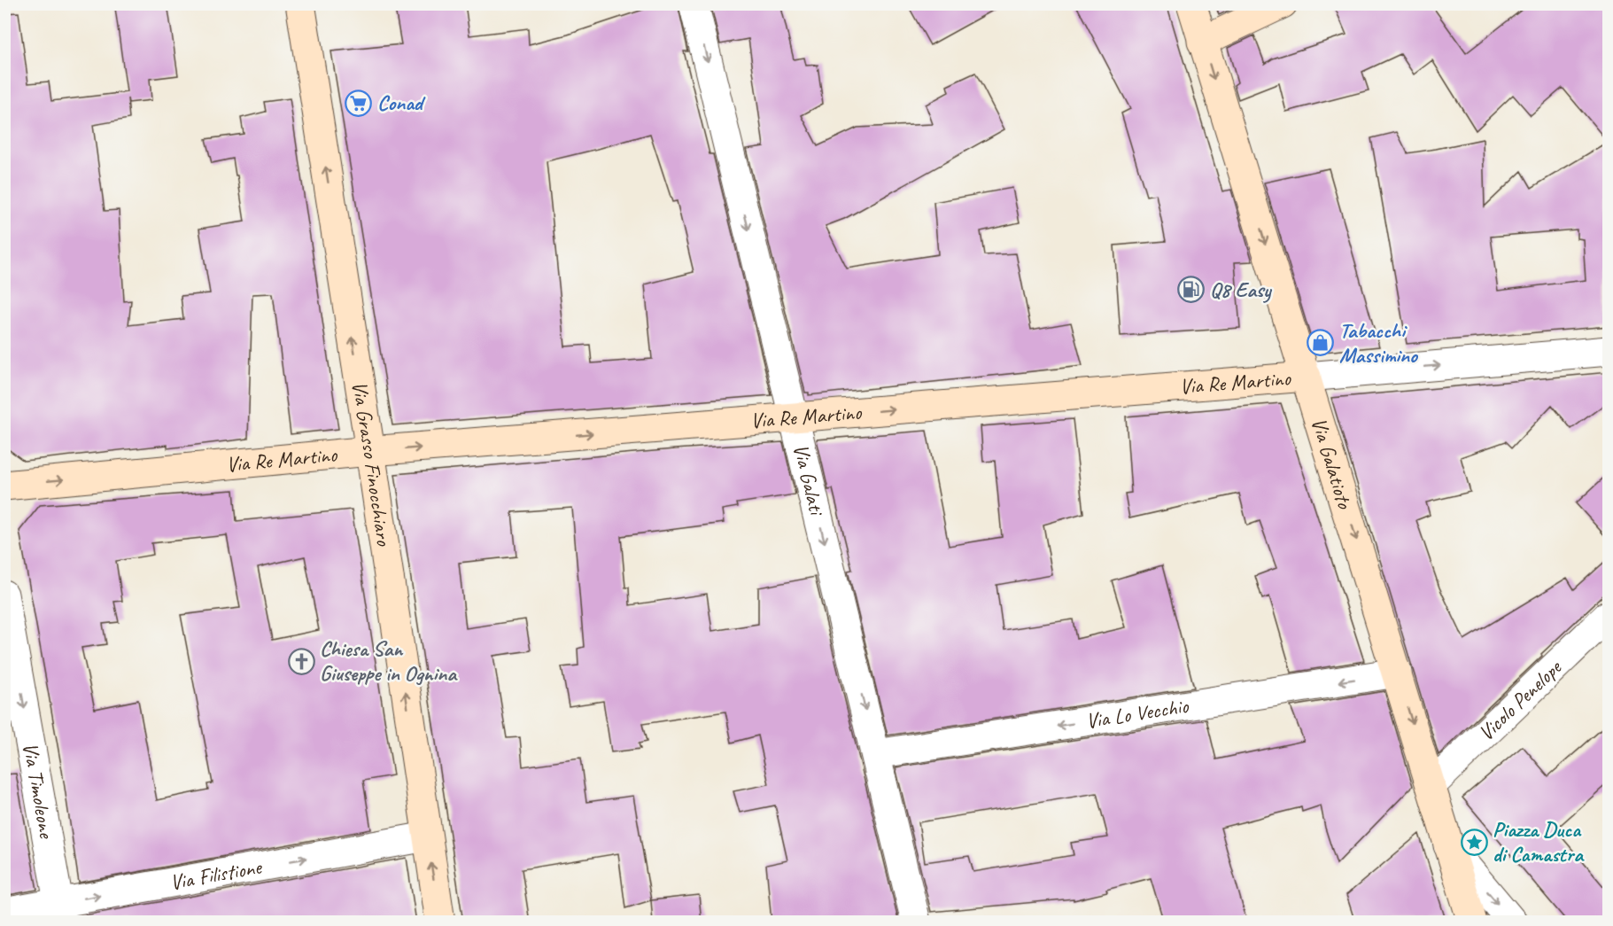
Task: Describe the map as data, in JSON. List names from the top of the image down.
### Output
{
  "streets": {
    "main road": ["Via Re Martino", "Via Grasso Finocchiaro", "Via Galatioto"],
    "street": [
      "Via Galati",
      "Vicolo Penelope",
      "Via Lo Vecchio",
      "Via Timoleone",
      "Via Filistione"
    ]
  },
  "crossings": [
    ["Via Re Martino", "Via Grasso Finocchiaro"],
    ["Via Re Martino", "Via Galatioto"],
    ["Via Re Martino", "Via Galati"],
    ["Via Grasso Finocchiaro", "Via Filistione"],
    ["Via Galatioto", "Vicolo Penelope"],
    ["Via Galatioto", "Via Lo Vecchio"],
    ["Via Galati", "Via Lo Vecchio"],
    ["Via Timoleone", "Via Filistione"]
  ],
  "one_way": [
    "Via Re Martino",
    "Via Grasso Finocchiaro",
    "Via Galatioto",
    "Via Galati",
    "Via Lo Vecchio",
    "Via Timoleone",
    "Via Filistione"
  ],
  "places": {
    "supermarket": ["Conad"],
    "fuel station": ["Q8 Easy"],
    "shop": ["Tabacchi Massimino"],
    "church": ["Chiesa San Giuseppe in Ognina"],
    "place": ["Piazza Duca di Camastra"]
  }
}
